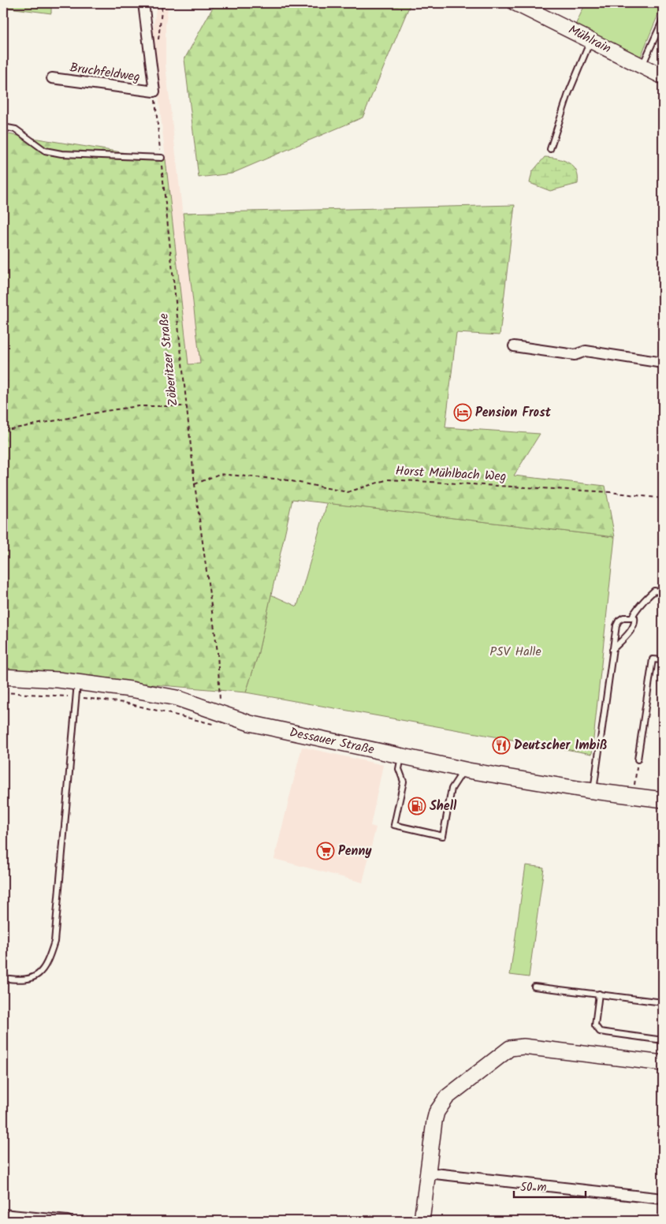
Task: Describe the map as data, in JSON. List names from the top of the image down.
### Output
{
  "streets": {
    "main road": ["Mühlrain", "Dessauer Straße"],
    "street": ["Bruchfeldweg"],
    "path": ["Zöberitzer Straße", "Horst Mühlbach Weg"]
  },
  "crossings": [
    ["Bruchfeldweg", "Zöberitzer Straße"],
    ["Zöberitzer Straße", "Horst Mühlbach Weg"],
    ["Zöberitzer Straße", "Dessauer Straße"]
  ],
  "parks": ["PSV Halle"],
  "places": {
    "hotel": ["Pension Frost"],
    "restaurant": ["Deutscher Imbiß"],
    "fuel station": ["Shell"],
    "supermarket": ["Penny"]
  },
  "scale_bar": "50 m"
}
